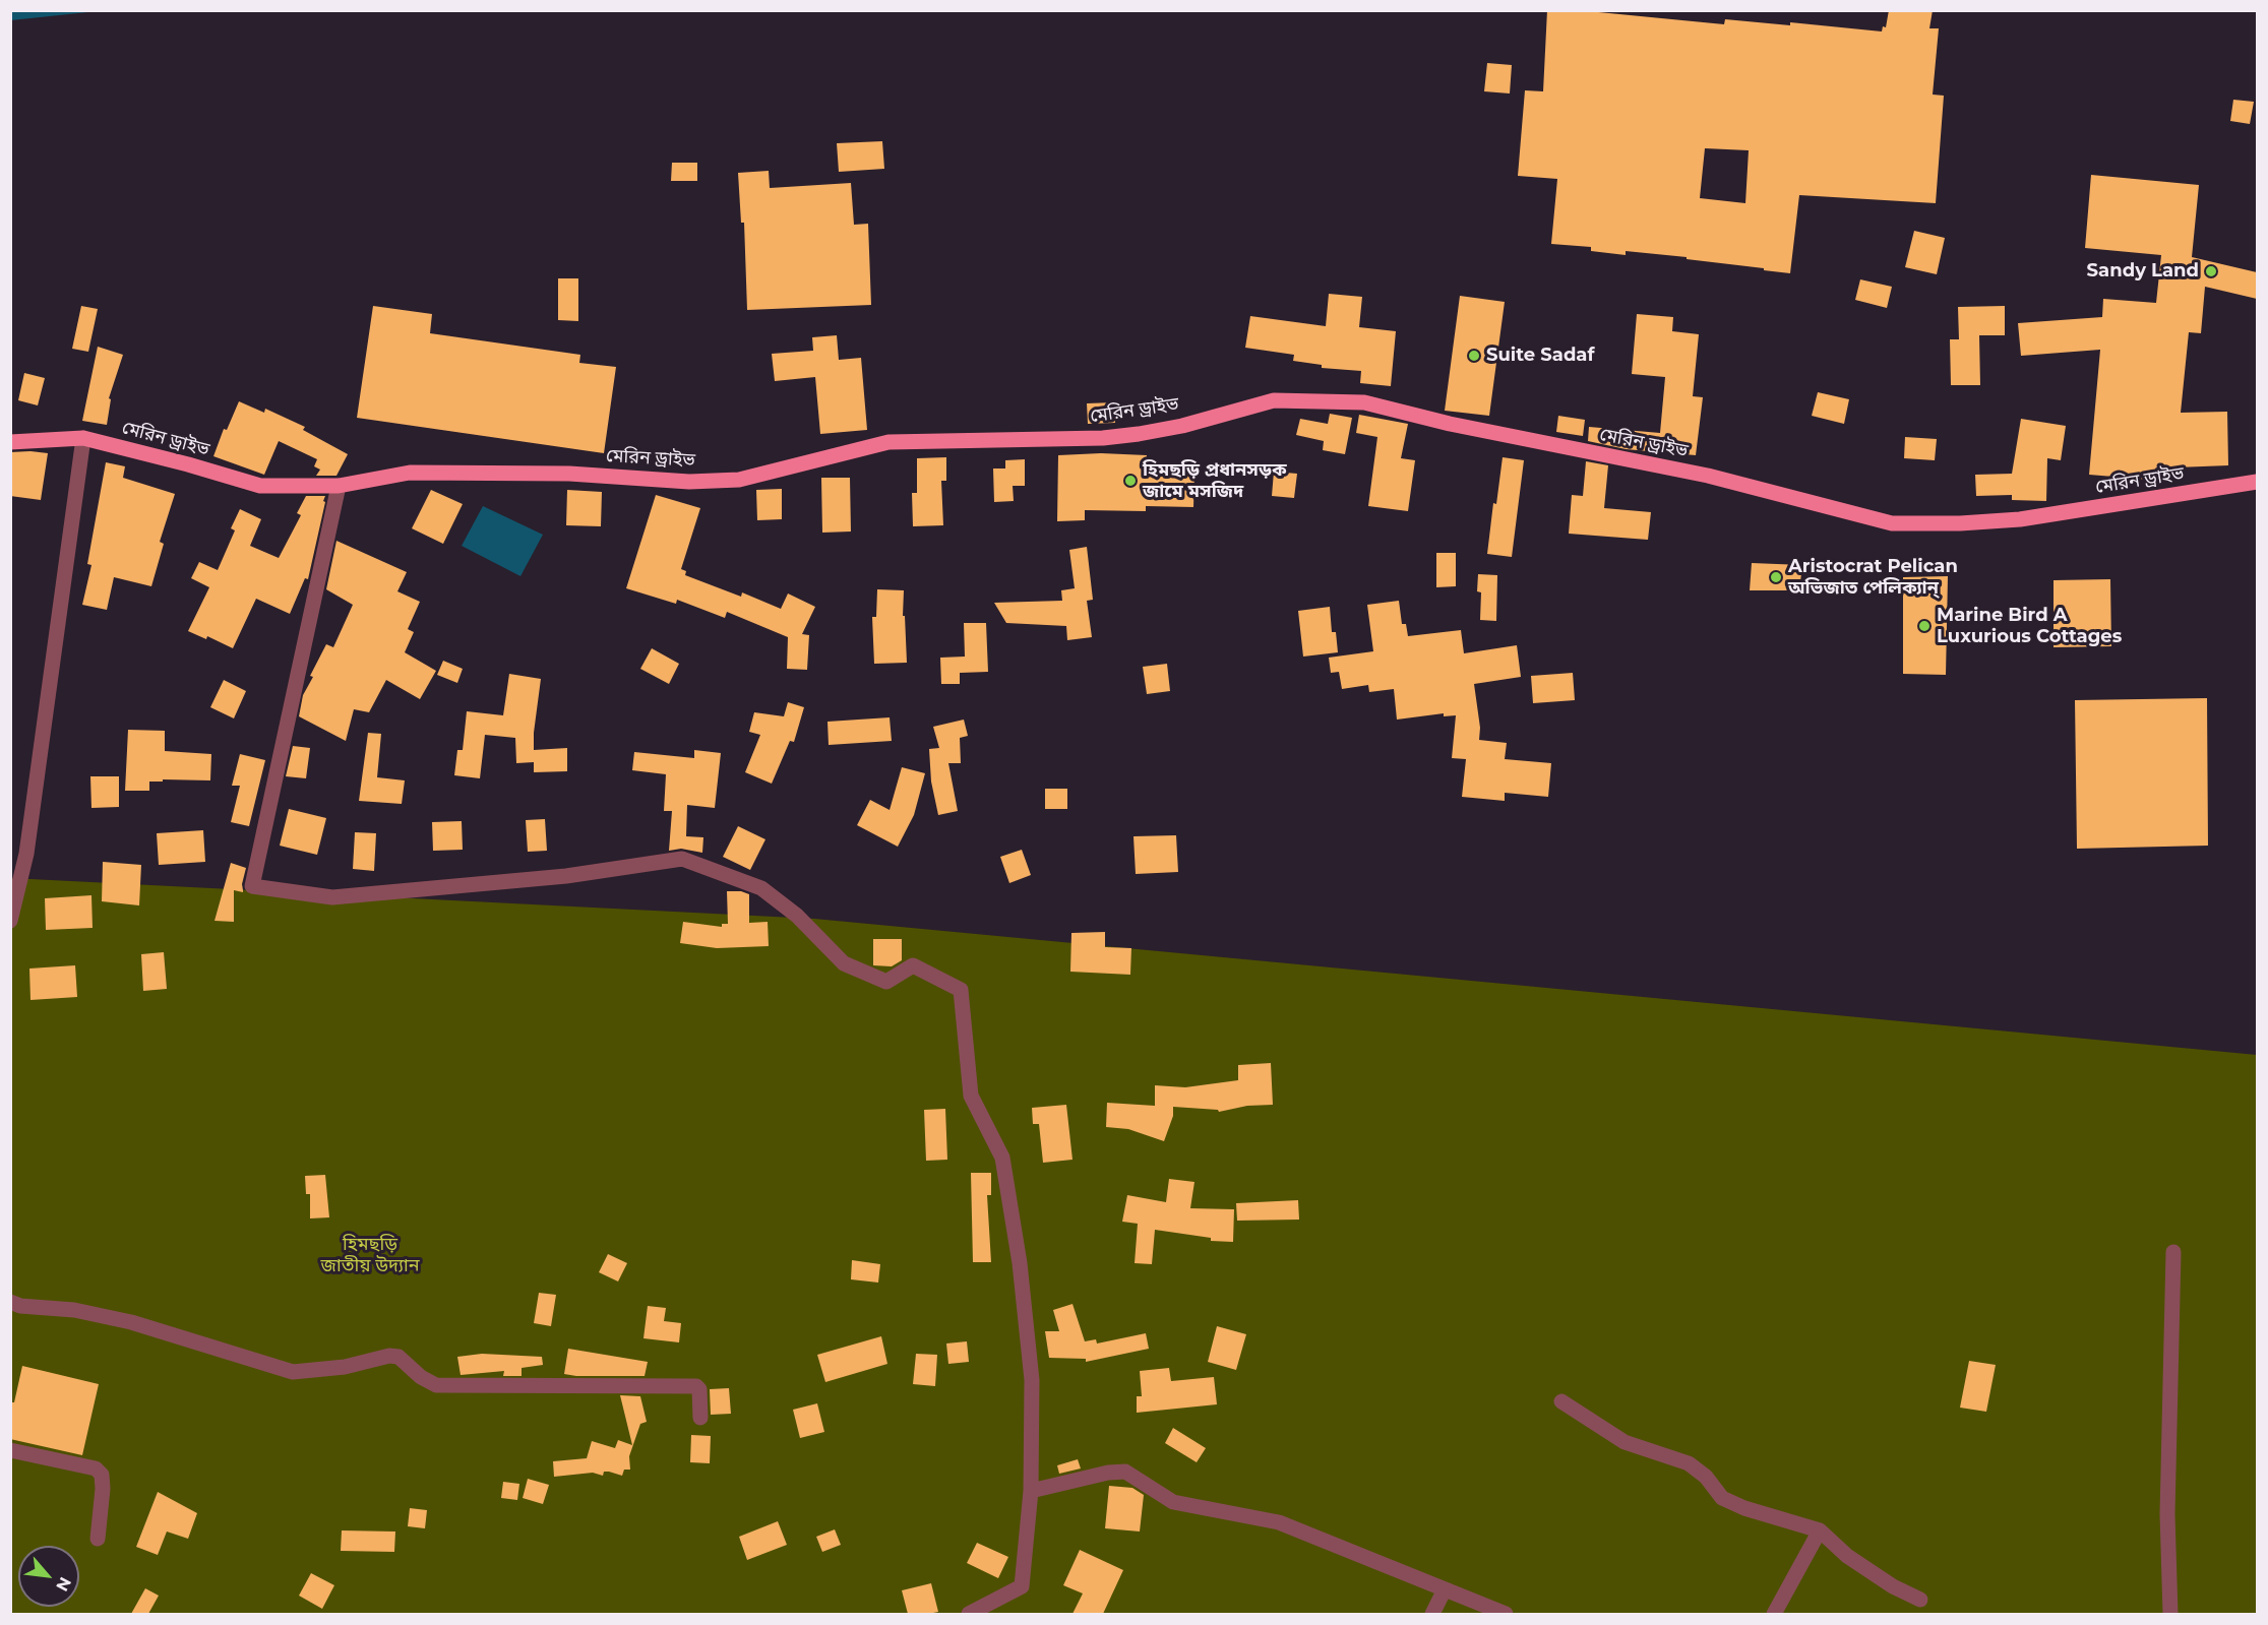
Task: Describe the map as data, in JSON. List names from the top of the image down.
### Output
{
  "streets": {
    "main road": ["মেরিন ড্রাইভ"]
  },
  "parks": ["হিমছড়ি জাতীয় উদ্যান"],
  "places": [
    "Sandy Land",
    "Suite Sadaf",
    "হিমছড়ি প্রধানসড়ক জামে মসজিদ",
    "Aristocrat Pelican অভিজাত পেলিক্যান্",
    "Marine Bird A Luxurious Cottages"
  ],
  "north": "bottom right"
}
